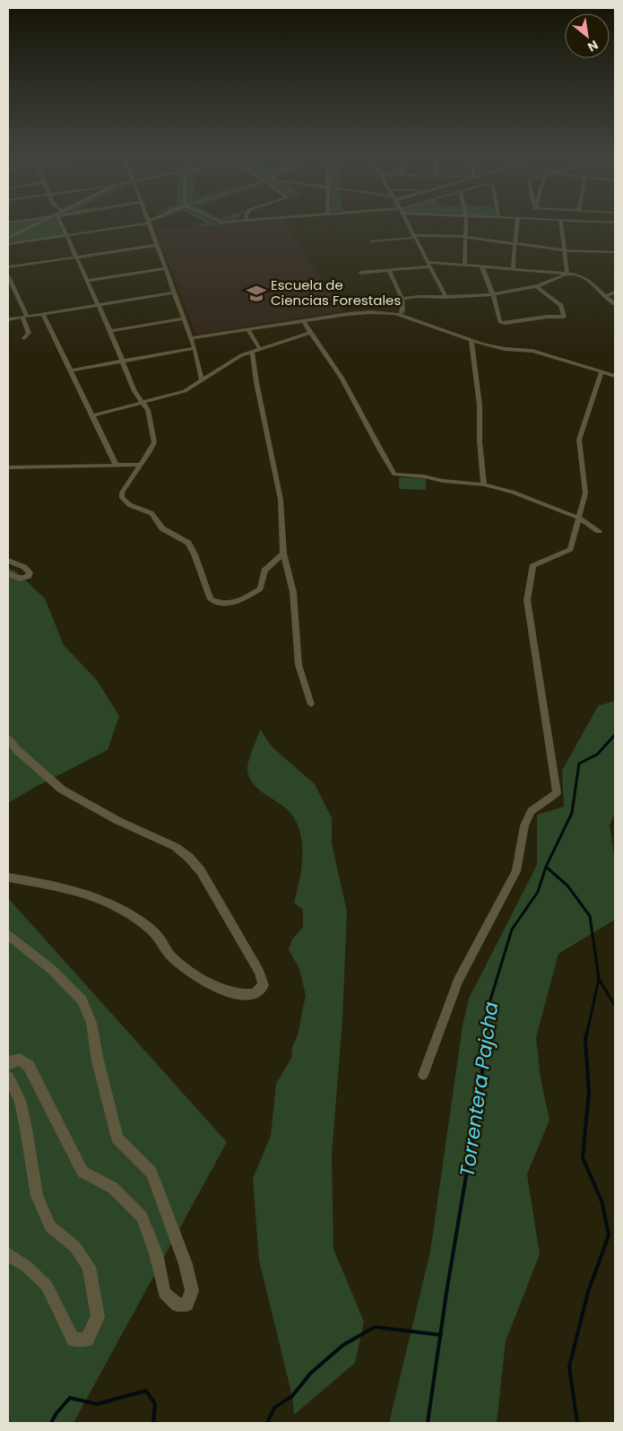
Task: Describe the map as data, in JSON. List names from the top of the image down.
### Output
{
  "water": ["Torrentera Pajcha"],
  "places": {
    "school or university": ["Escuela de Ciencias Forestales"]
  },
  "north": "bottom right"
}
